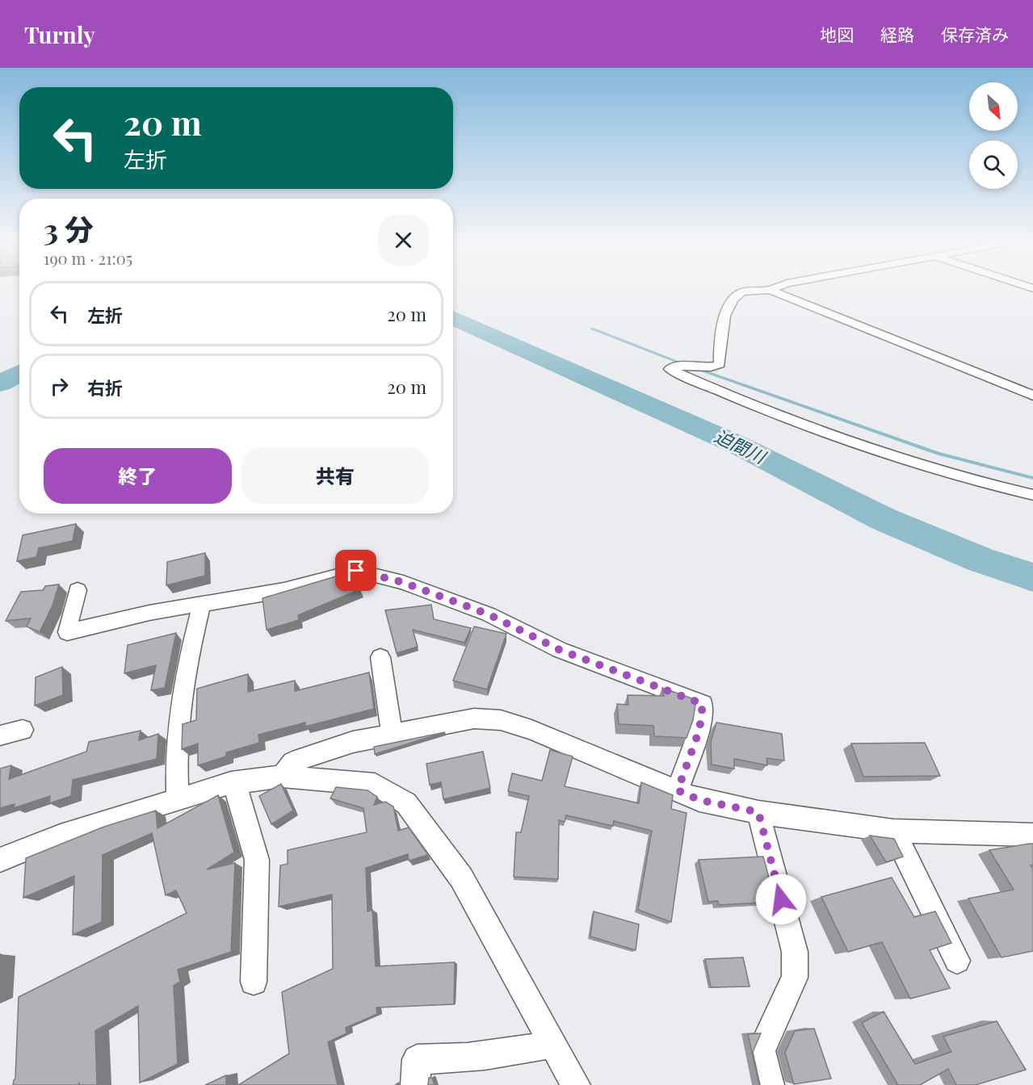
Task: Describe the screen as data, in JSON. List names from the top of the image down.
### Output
{
  "water": ["迫間川"],
  "north": "bottom right",
  "page": {
    "header": "Turnly",
    "nav": ["地図", "経路", "保存済み"],
    "turn": ["20 m", "左折"],
    "heading": ["3 分", "190 m · 21:05"],
    "list": [
      {
        "name": "左折",
        "value": "20 m"
      },
      {
        "name": "右折",
        "value": "20 m"
      }
    ],
    "buttons": ["終了", "共有"]
  }
}
